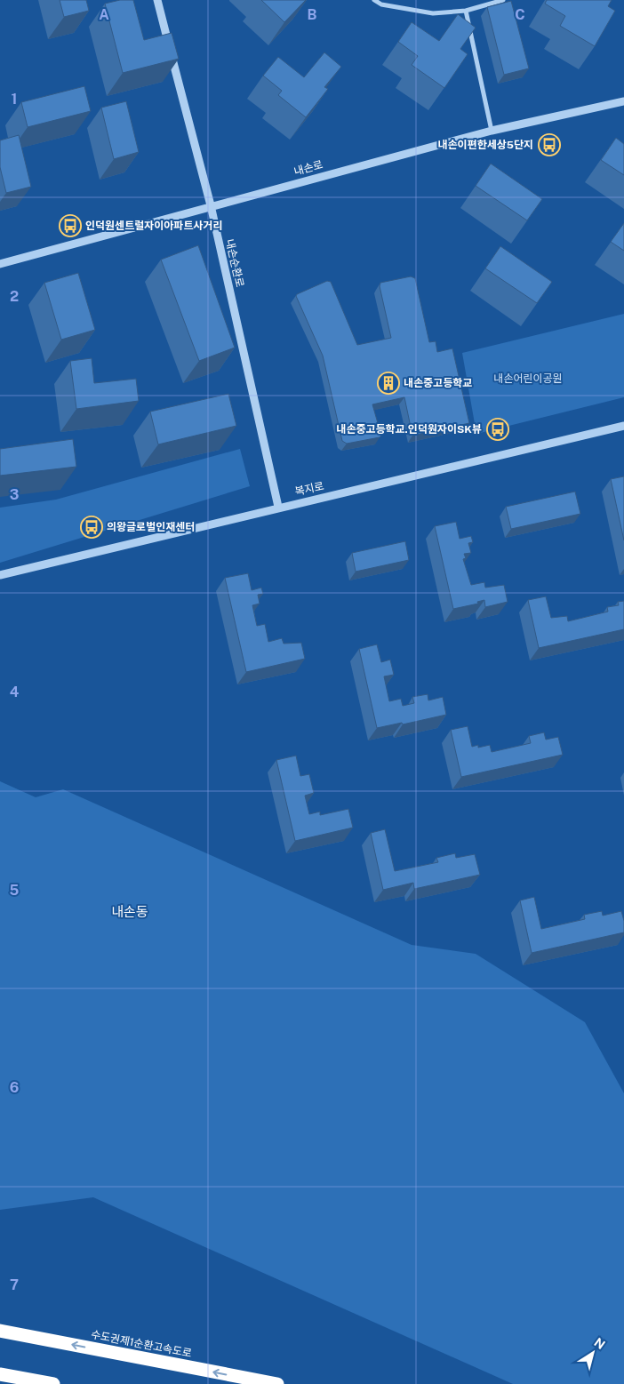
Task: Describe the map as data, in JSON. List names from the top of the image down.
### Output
{
  "streets": {
    "highway": ["수도권제1순환고속도로"],
    "street": ["내손로", "내손순환로", "복지로"]
  },
  "crossings": [
    ["내손로", "내손순환로"],
    ["내손순환로", "복지로"]
  ],
  "one_way": ["수도권제1순환고속도로"],
  "districts": ["내손동"],
  "parks": ["내손어린이공원"],
  "places": {
    "bus stop": [
      "내손이편한세상5단지",
      "인덕원센트럴자이아파트사거리",
      "내손중고등학교.인덕원자이SK뷰",
      "의왕글로벌인재센터"
    ],
    "building": ["내손중고등학교"]
  },
  "north": "top right",
  "grid": {
    "columns": ["A", "B", "C"],
    "rows": [
      "1",
      "2",
      "3",
      "4",
      "5",
      "6",
      "7"
    ]
  }
}
